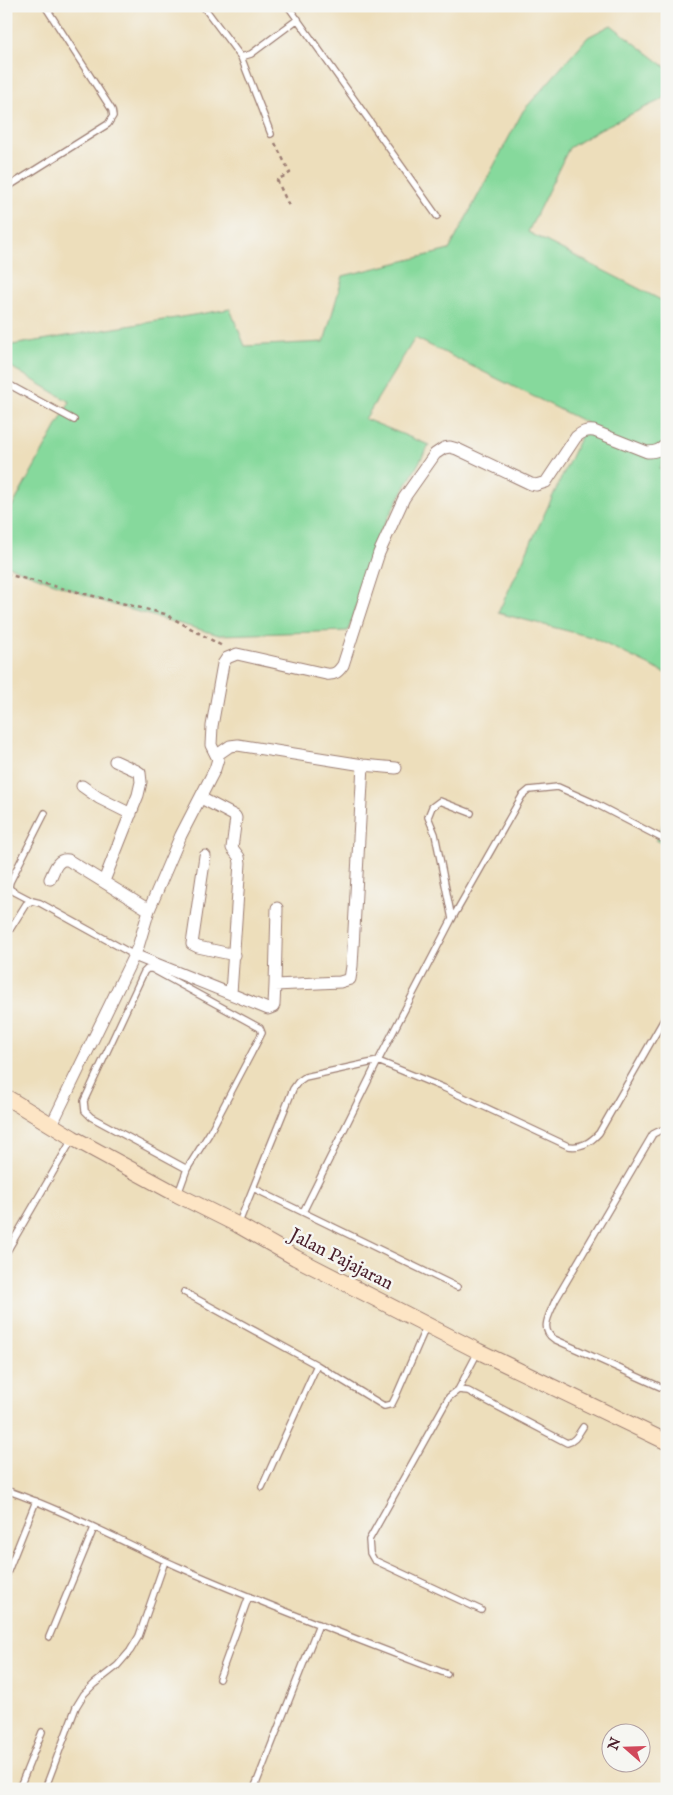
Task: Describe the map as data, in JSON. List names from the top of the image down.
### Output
{
  "streets": {
    "main road": ["Jalan Pajajaran"]
  },
  "north": "left"
}
